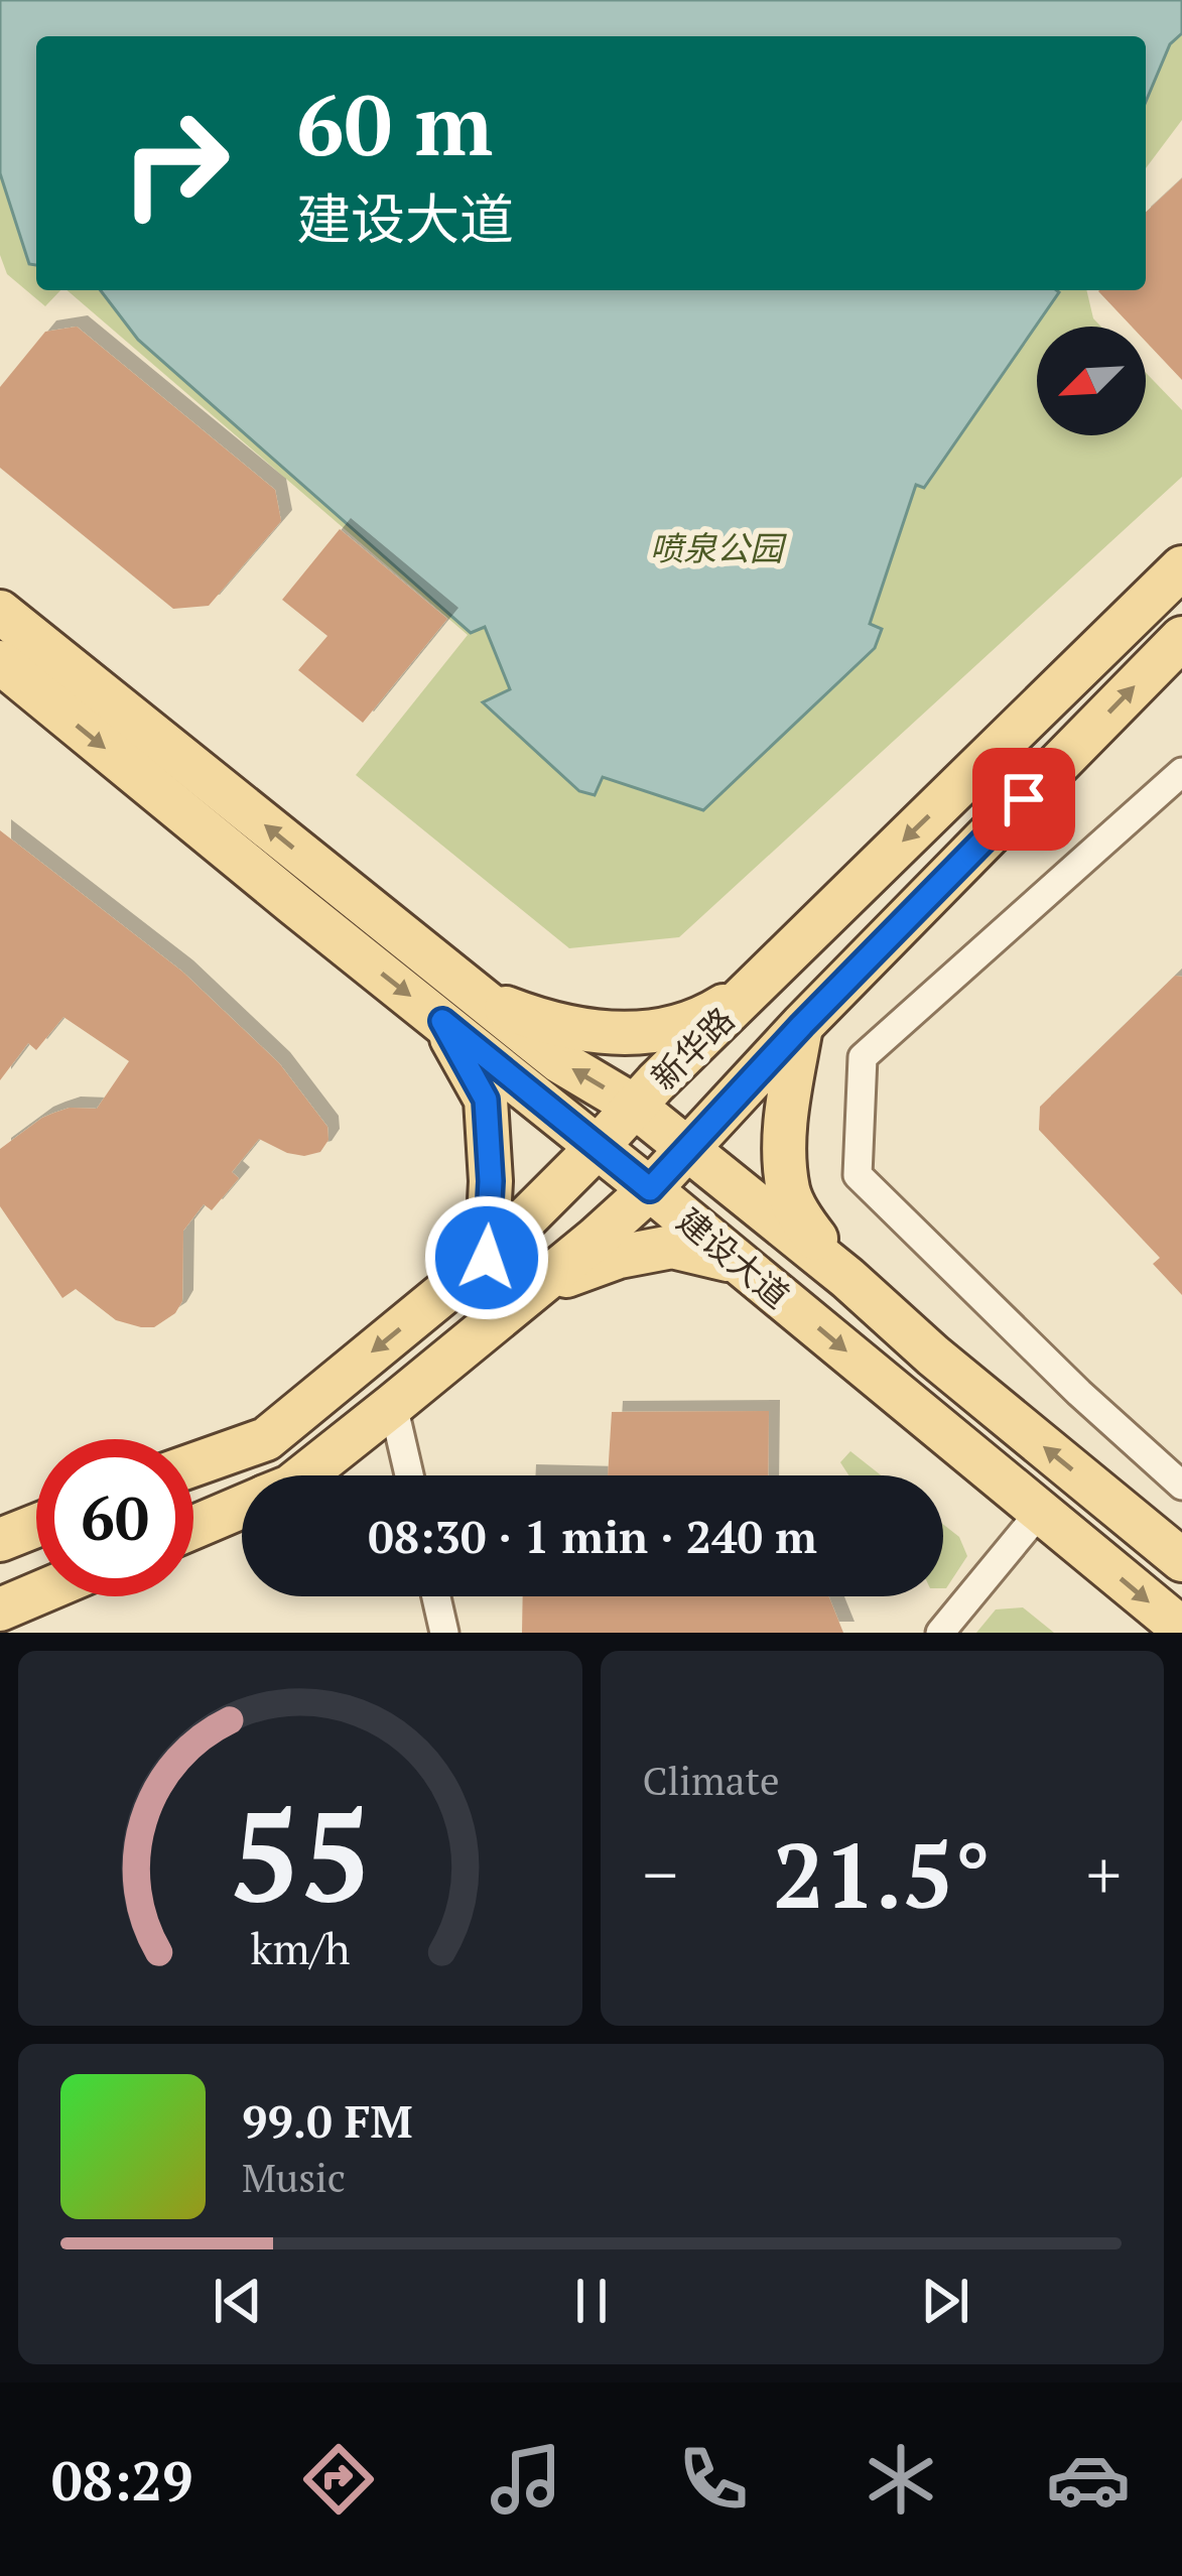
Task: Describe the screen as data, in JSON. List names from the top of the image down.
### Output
{
  "streets": {
    "main road": ["新华路", "建设大道"]
  },
  "crossings": [
    ["新华路", "建设大道"]
  ],
  "parks": ["喷泉公园"],
  "north": "bottom left",
  "page": {
    "turn": ["60 m", "建设大道"],
    "limit": "60",
    "trip": "08:30 · 1 min · 240 m",
    "tile": "Climate",
    "heat": ["−", "21.5°", "+"],
    "song": ["99.0 FM", "Music"],
    "tabs": "08:29",
    "gauge": ["55", "km/h"]
  }
}
